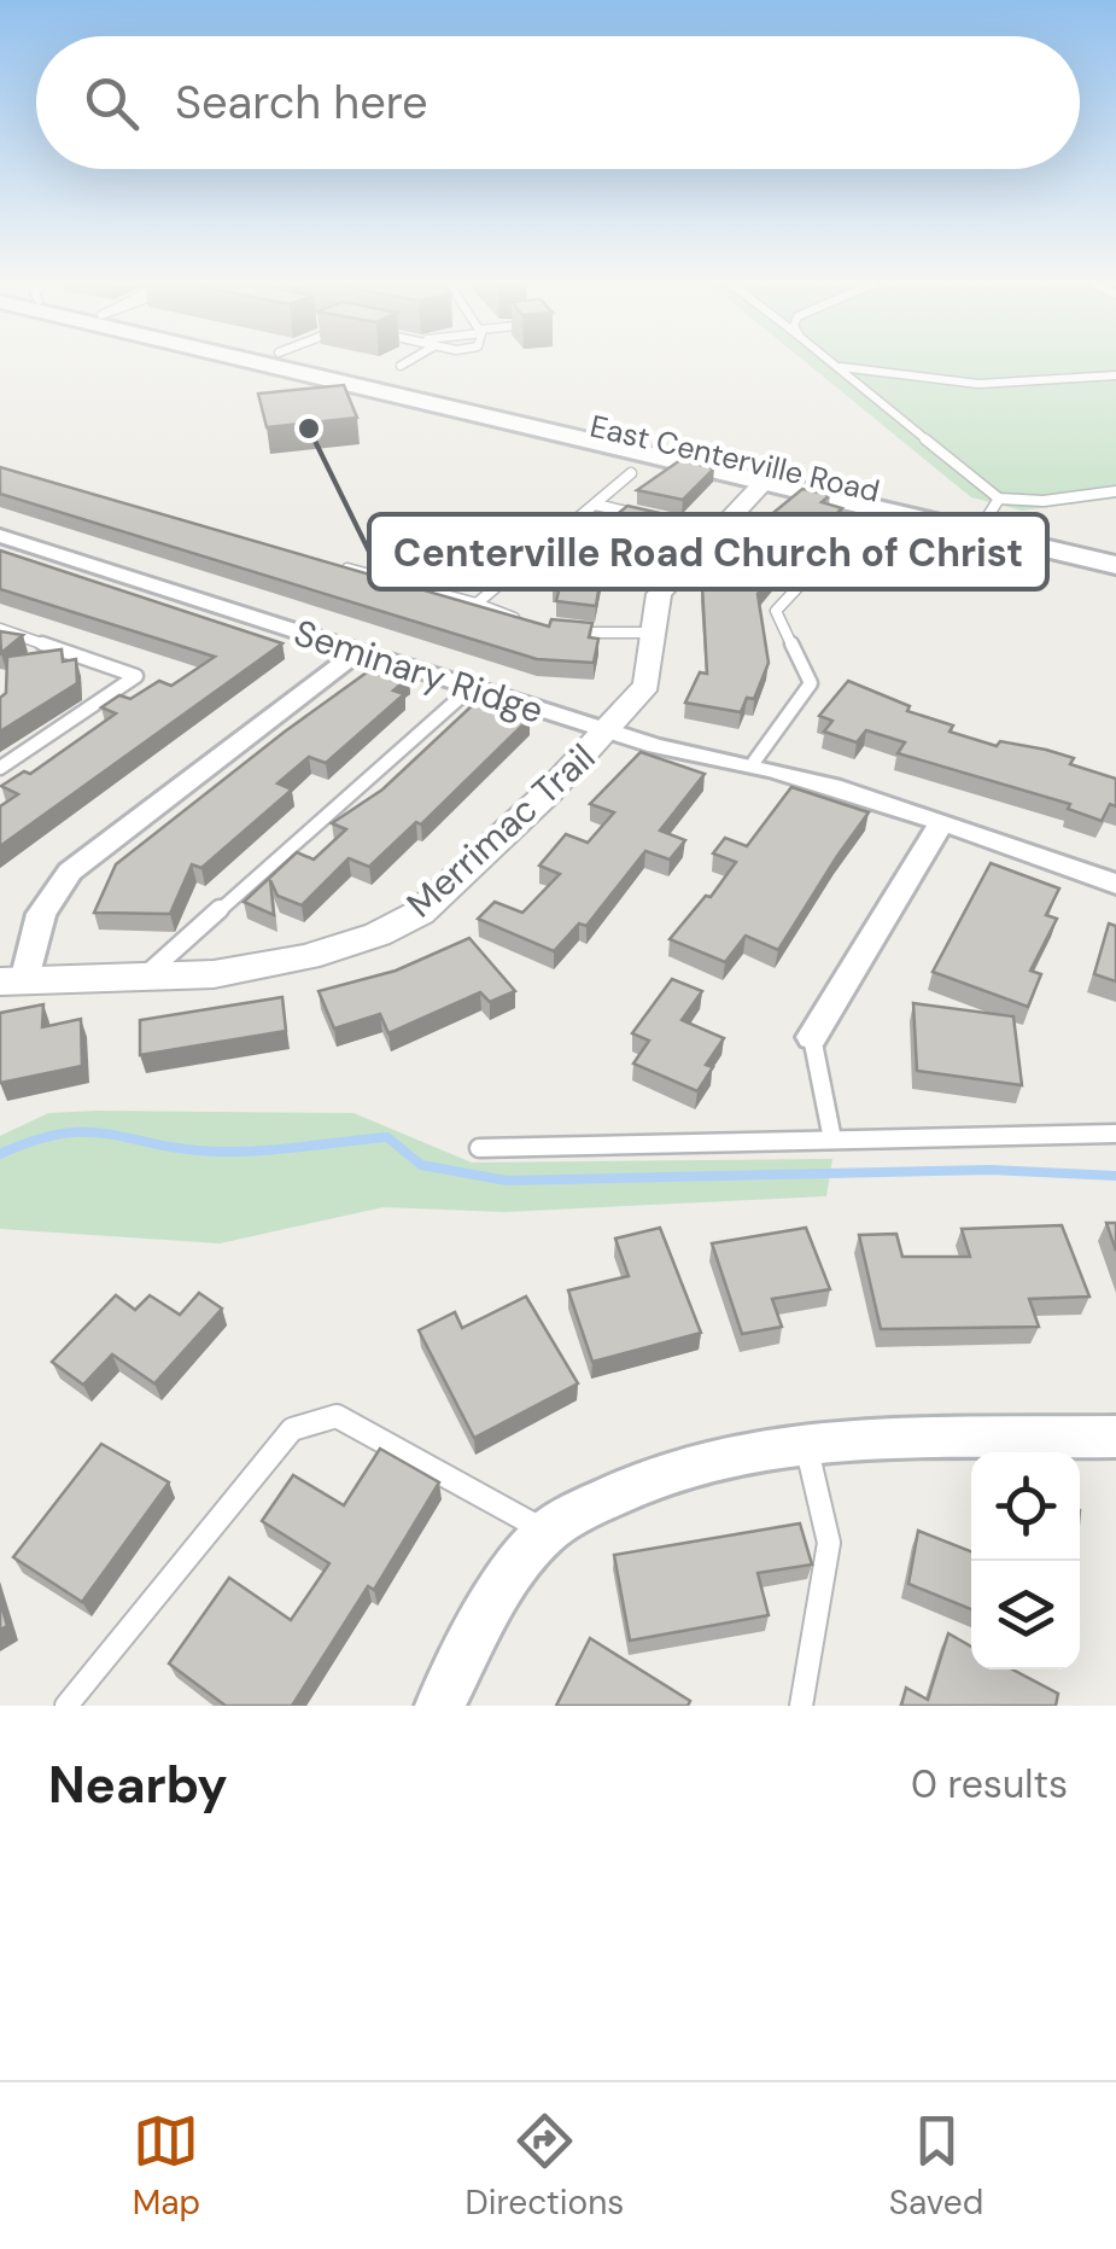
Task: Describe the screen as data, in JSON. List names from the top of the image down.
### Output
{
  "streets": {
    "main road": ["East Centerville Road"],
    "street": ["Seminary Ridge", "Merrimac Trail"]
  },
  "crossings": [
    ["East Centerville Road", "Merrimac Trail"],
    ["Seminary Ridge", "Merrimac Trail"]
  ],
  "places": ["Centerville Road Church of Christ"],
  "page": {
    "search": "Search here",
    "heading": ["Nearby", "0 results"],
    "nav": ["Map", "Directions", "Saved"]
  }
}
